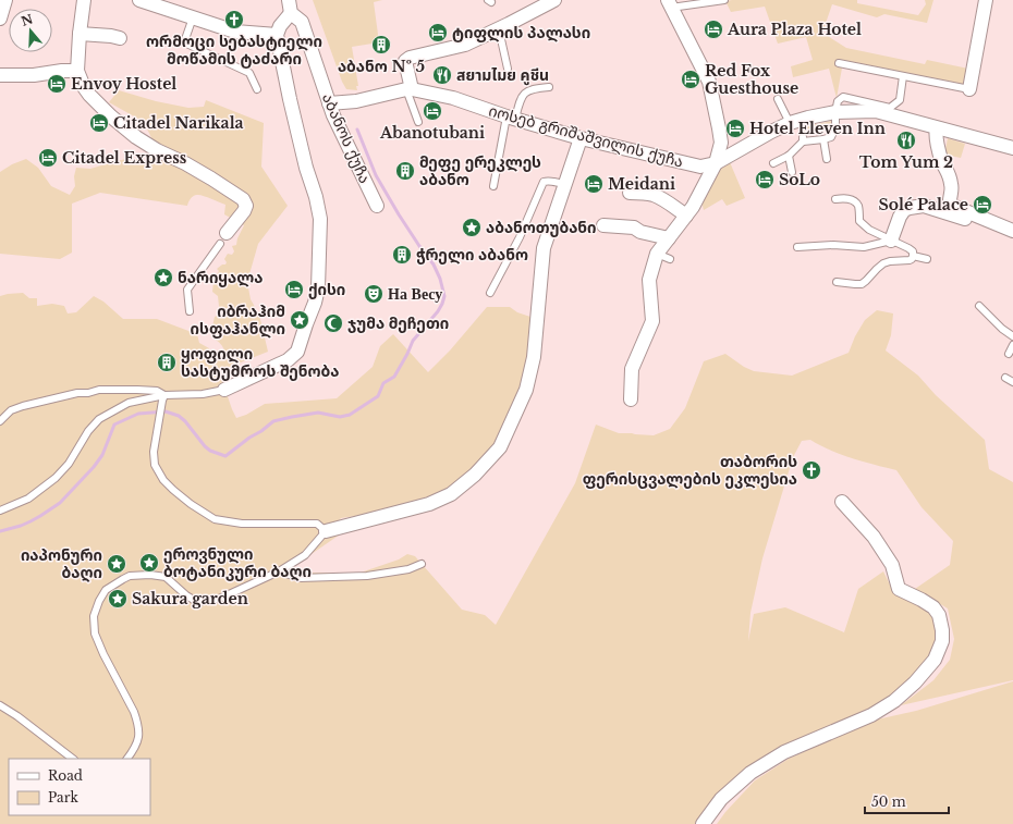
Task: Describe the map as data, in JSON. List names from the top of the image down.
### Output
{
  "streets": {
    "street": ["იოსებ გრიშაშვილის ქუჩა", "აბანოს ქუჩა"]
  },
  "crossings": [
    ["იოსებ გრიშაშვილის ქუჩა", "აბანოს ქუჩა"]
  ],
  "places": {
    "church": ["ორმოცი სებასტიელი მოწამის ტაძარი", "თაბორის ფერისცვალების ეკლესია"],
    "hotel": [
      "Aura Plaza Hotel",
      "ტიფლის პალასი",
      "Red Fox Guesthouse",
      "Envoy Hostel",
      "Abanotubani",
      "Citadel Narikala",
      "Hotel Eleven Inn",
      "Citadel Express",
      "SoLo",
      "Meidani",
      "Solé Palace",
      "ქისი"
    ],
    "building": [
      "აბანო № 5",
      "მეფე ერეკლეს აბანო",
      "ჭრელი აბანო",
      "ყოფილი სასტუმროს შენობა"
    ],
    "restaurant": ["สยามไมย คูชีน", "Tom Yum 2"],
    "place": [
      "აბანოთუბანი",
      "ნარიყალა",
      "იბრაჰიმ ისფაჰანლი",
      "ეროვნული ბოტანიკური ბაღი",
      "იაპონური ბაღი",
      "Sakura garden"
    ],
    "theatre": ["На Весу"],
    "mosque": ["ჯუმა მეჩეთი"]
  },
  "legend": ["Road", "Park"],
  "scale_bar": "50 m",
  "north": "top"
}
